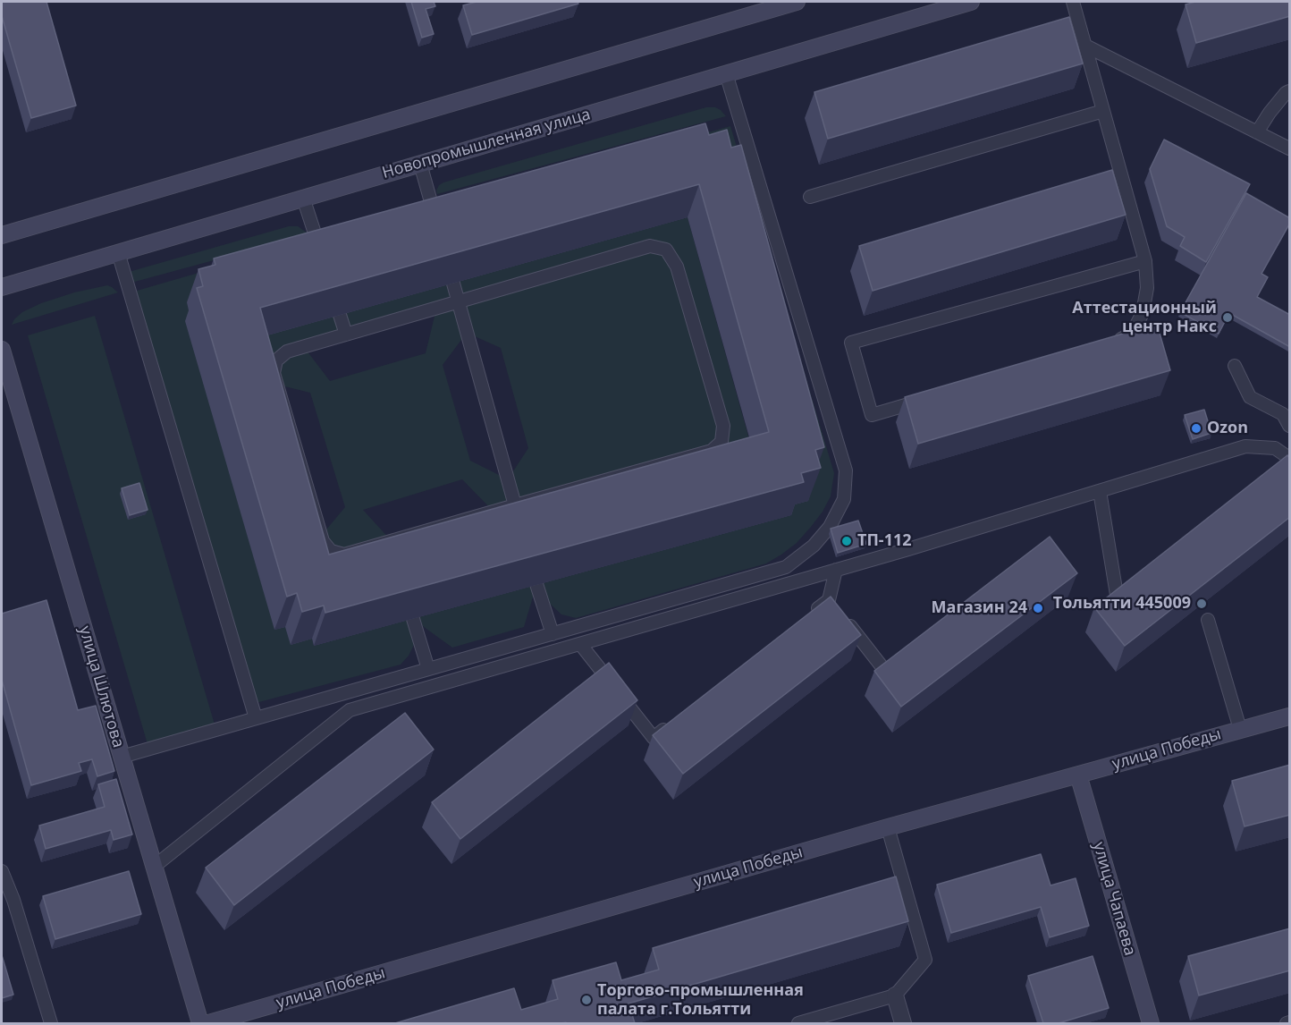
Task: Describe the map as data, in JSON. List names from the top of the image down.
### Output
{
  "streets": {
    "main road": [
      "Новопромышленная улица",
      "улица Шлютова",
      "улица Победы",
      "улица Чапаева"
    ]
  },
  "crossings": [
    ["улица Победы", "улица Чапаева"]
  ],
  "places": [
    "Аттестационный центр Накс",
    "Ozon",
    "ТП-112",
    "Тольятти 445009",
    "Магазин 24",
    "Торгово-промышленная палата г.Тольятти"
  ]
}
